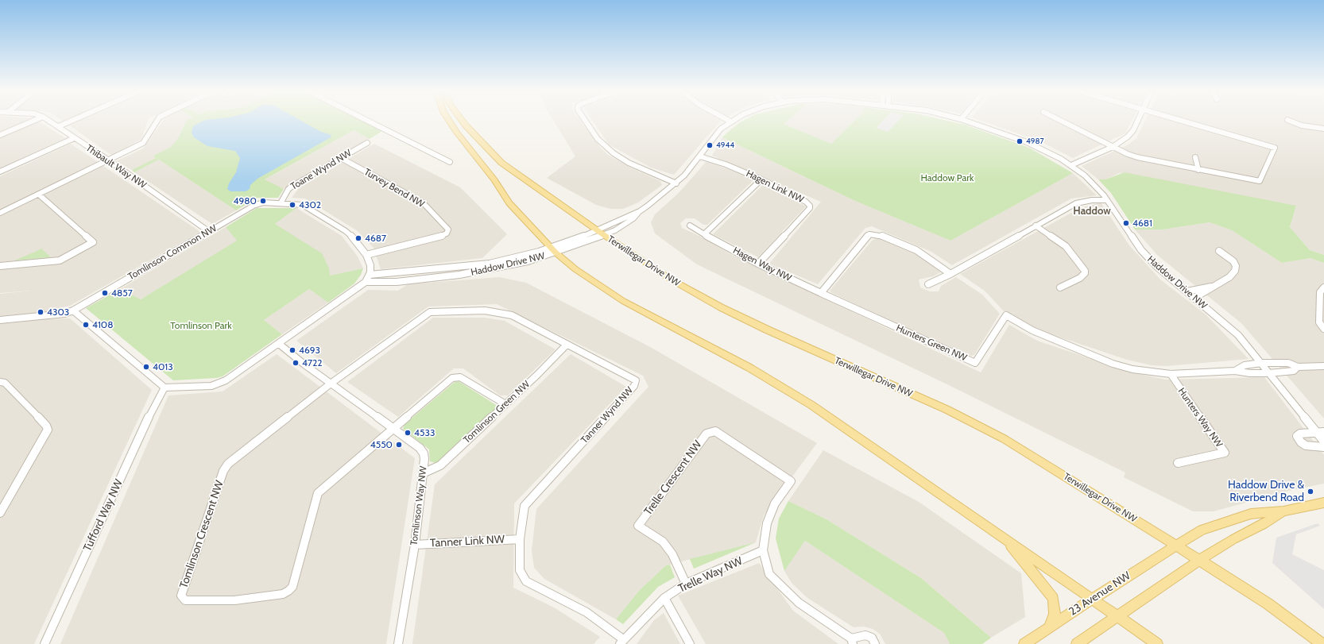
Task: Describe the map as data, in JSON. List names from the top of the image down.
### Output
{
  "streets": {
    "main road": ["Terwillegar Drive NW", "23 Avenue NW"],
    "street": [
      "Thibault Way NW",
      "Toane Wynd NW",
      "Hagen Link NW",
      "Turvey Bend NW",
      "Tomlinson Common NW",
      "Haddow Drive NW",
      "Hagen Way NW",
      "Hunters Green NW",
      "Tomlinson Green NW",
      "Tanner Wynd NW",
      "Hunters Way NW",
      "Trelle Crescent NW",
      "Tomlinson Way NW",
      "Tufford Way NW",
      "Tomlinson Crescent NW",
      "Tanner Link NW",
      "Trelle Way NW"
    ]
  },
  "crossings": [
    ["Thibault Way NW", "Tomlinson Common NW"],
    ["Toane Wynd NW", "Turvey Bend NW"],
    ["Toane Wynd NW", "Tomlinson Common NW"],
    ["Hagen Link NW", "Haddow Drive NW"],
    ["Hagen Link NW", "Hagen Way NW"],
    ["Turvey Bend NW", "Tomlinson Common NW"],
    ["Tomlinson Common NW", "Haddow Drive NW"],
    ["Terwillegar Drive NW", "Haddow Drive NW"],
    ["Terwillegar Drive NW", "23 Avenue NW"],
    ["Haddow Drive NW", "Hunters Green NW"],
    ["Hagen Way NW", "Hunters Green NW"],
    ["Hunters Green NW", "Hunters Way NW"],
    ["Tomlinson Green NW", "Tanner Wynd NW"],
    ["Tomlinson Green NW", "Tomlinson Way NW"],
    ["Tanner Wynd NW", "Tomlinson Way NW"],
    ["Tanner Wynd NW", "Tomlinson Crescent NW"],
    ["Tanner Wynd NW", "Tanner Link NW"],
    ["Tanner Wynd NW", "Trelle Way NW"],
    ["Trelle Crescent NW", "Trelle Way NW"],
    ["Tomlinson Way NW", "Tomlinson Crescent NW"],
    ["Tomlinson Way NW", "Tanner Link NW"]
  ],
  "districts": ["Haddow"],
  "parks": ["Haddow Park", "Tomlinson Park"],
  "places": [
    "4987",
    "4944",
    "4980",
    "4302",
    "4681",
    "4687",
    "4857",
    "4303",
    "4108",
    "4693",
    "4722",
    "4013",
    "4533",
    "4550",
    "Haddow Drive & Riverbend Road"
  ]
}
